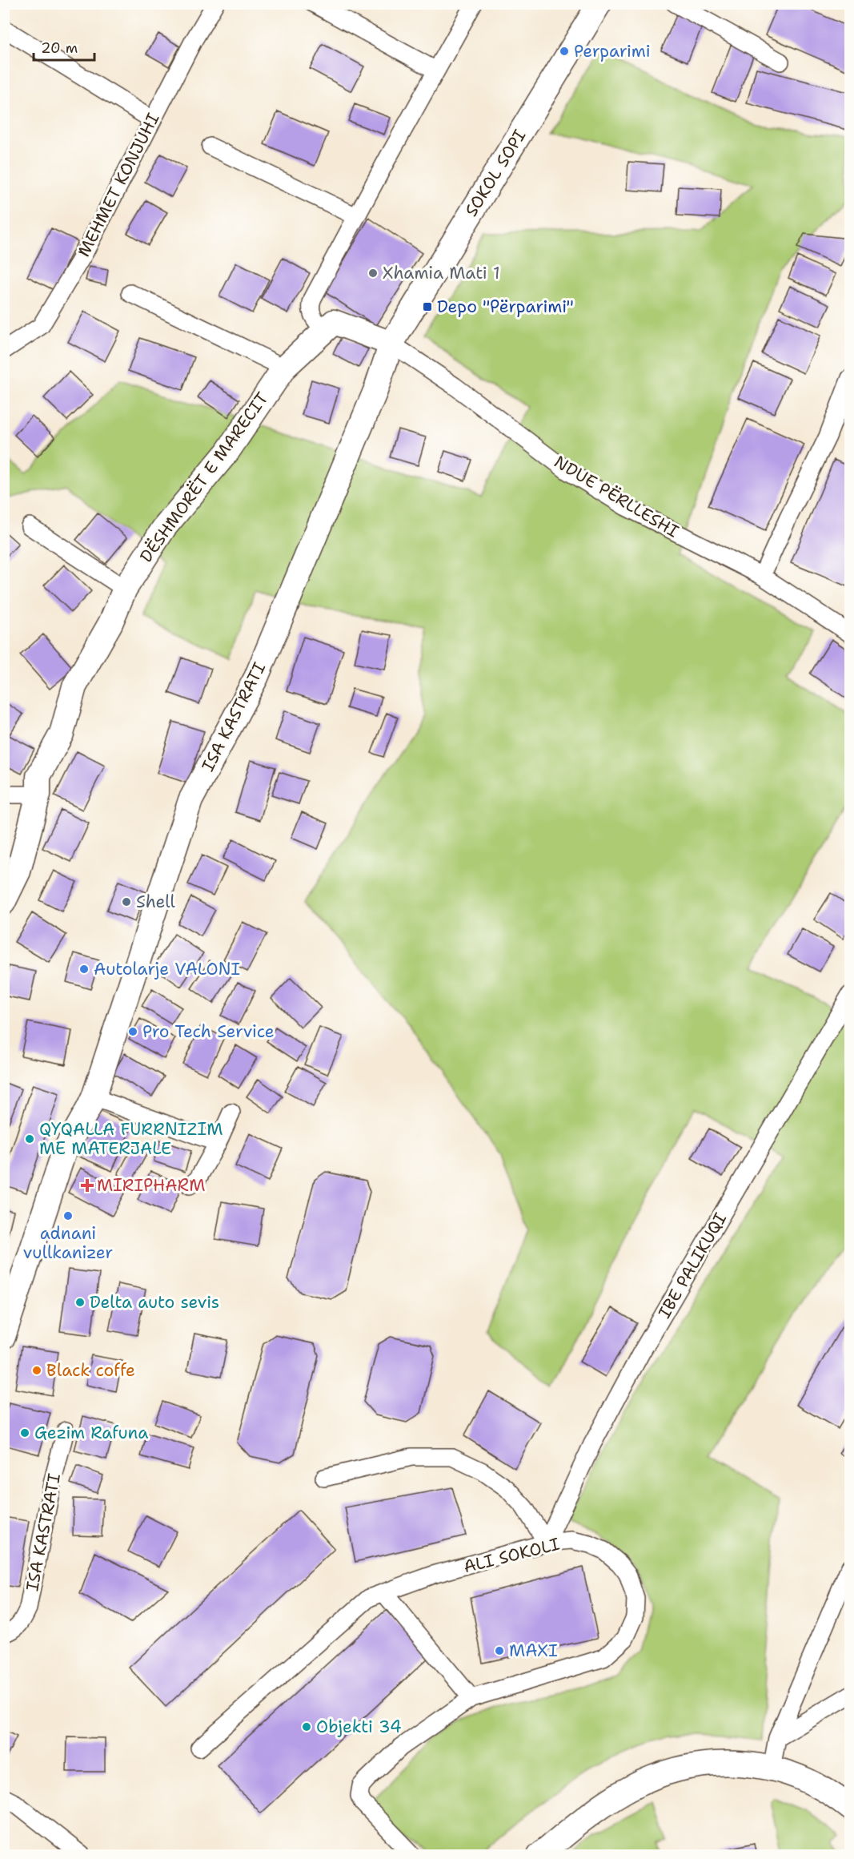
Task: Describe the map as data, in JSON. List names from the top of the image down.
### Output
{
  "streets": {
    "street": [
      "SOKOL SOPI",
      "MEHMET KONJUHI",
      "DËSHMORËT E MARECIT",
      "NDUE PËRLLESHI",
      "ISA KASTRATI",
      "IBE PALIKUQI",
      "ALI SOKOLI"
    ]
  },
  "crossings": [
    ["SOKOL SOPI", "NDUE PËRLLESHI"],
    ["SOKOL SOPI", "ISA KASTRATI"],
    ["NDUE PËRLLESHI", "ISA KASTRATI"],
    ["IBE PALIKUQI", "ALI SOKOLI"]
  ],
  "places": {
    "other": [
      "Perparimi",
      "Xhamia Mati 1",
      "Shell",
      "Autolarje VALONI",
      "Pro Tech Service",
      "QYQALLA FURRNIZIM ME MATERJALE",
      "adnani vullkanizer",
      "Delta auto sevis",
      "Black coffe",
      "Gezim Rafuna",
      "MAXI",
      "Objekti 34"
    ],
    "transit": ["Depo \"Përparimi\""],
    "health": ["MIRIPHARM"]
  },
  "scale_bar": "20 m"
}
